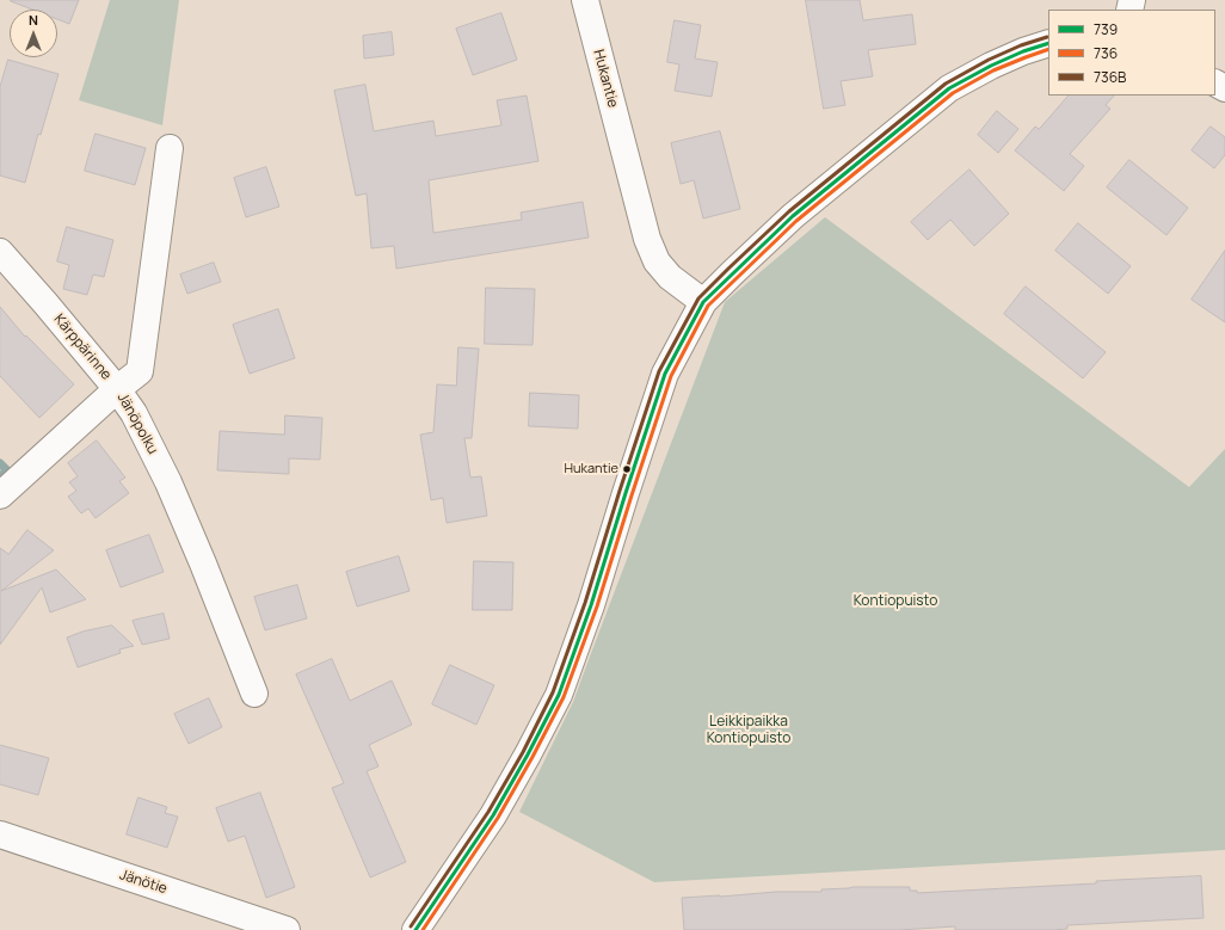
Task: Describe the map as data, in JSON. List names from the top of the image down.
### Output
{
  "streets": {
    "street": [
      "Hukantie",
      "Kärppärinne",
      "Jänöpolku",
      "Jänötie"
    ]
  },
  "crossings": [
    ["Kärppärinne", "Jänöpolku"]
  ],
  "parks": ["Kontiopuisto", "Leikkipaikka Kontiopuisto"],
  "places": ["Hukantie"],
  "lines": ["transit line 736B", "transit line 739", "transit line 736"],
  "legend": ["739", "736", "736B"],
  "north": "top"
}
